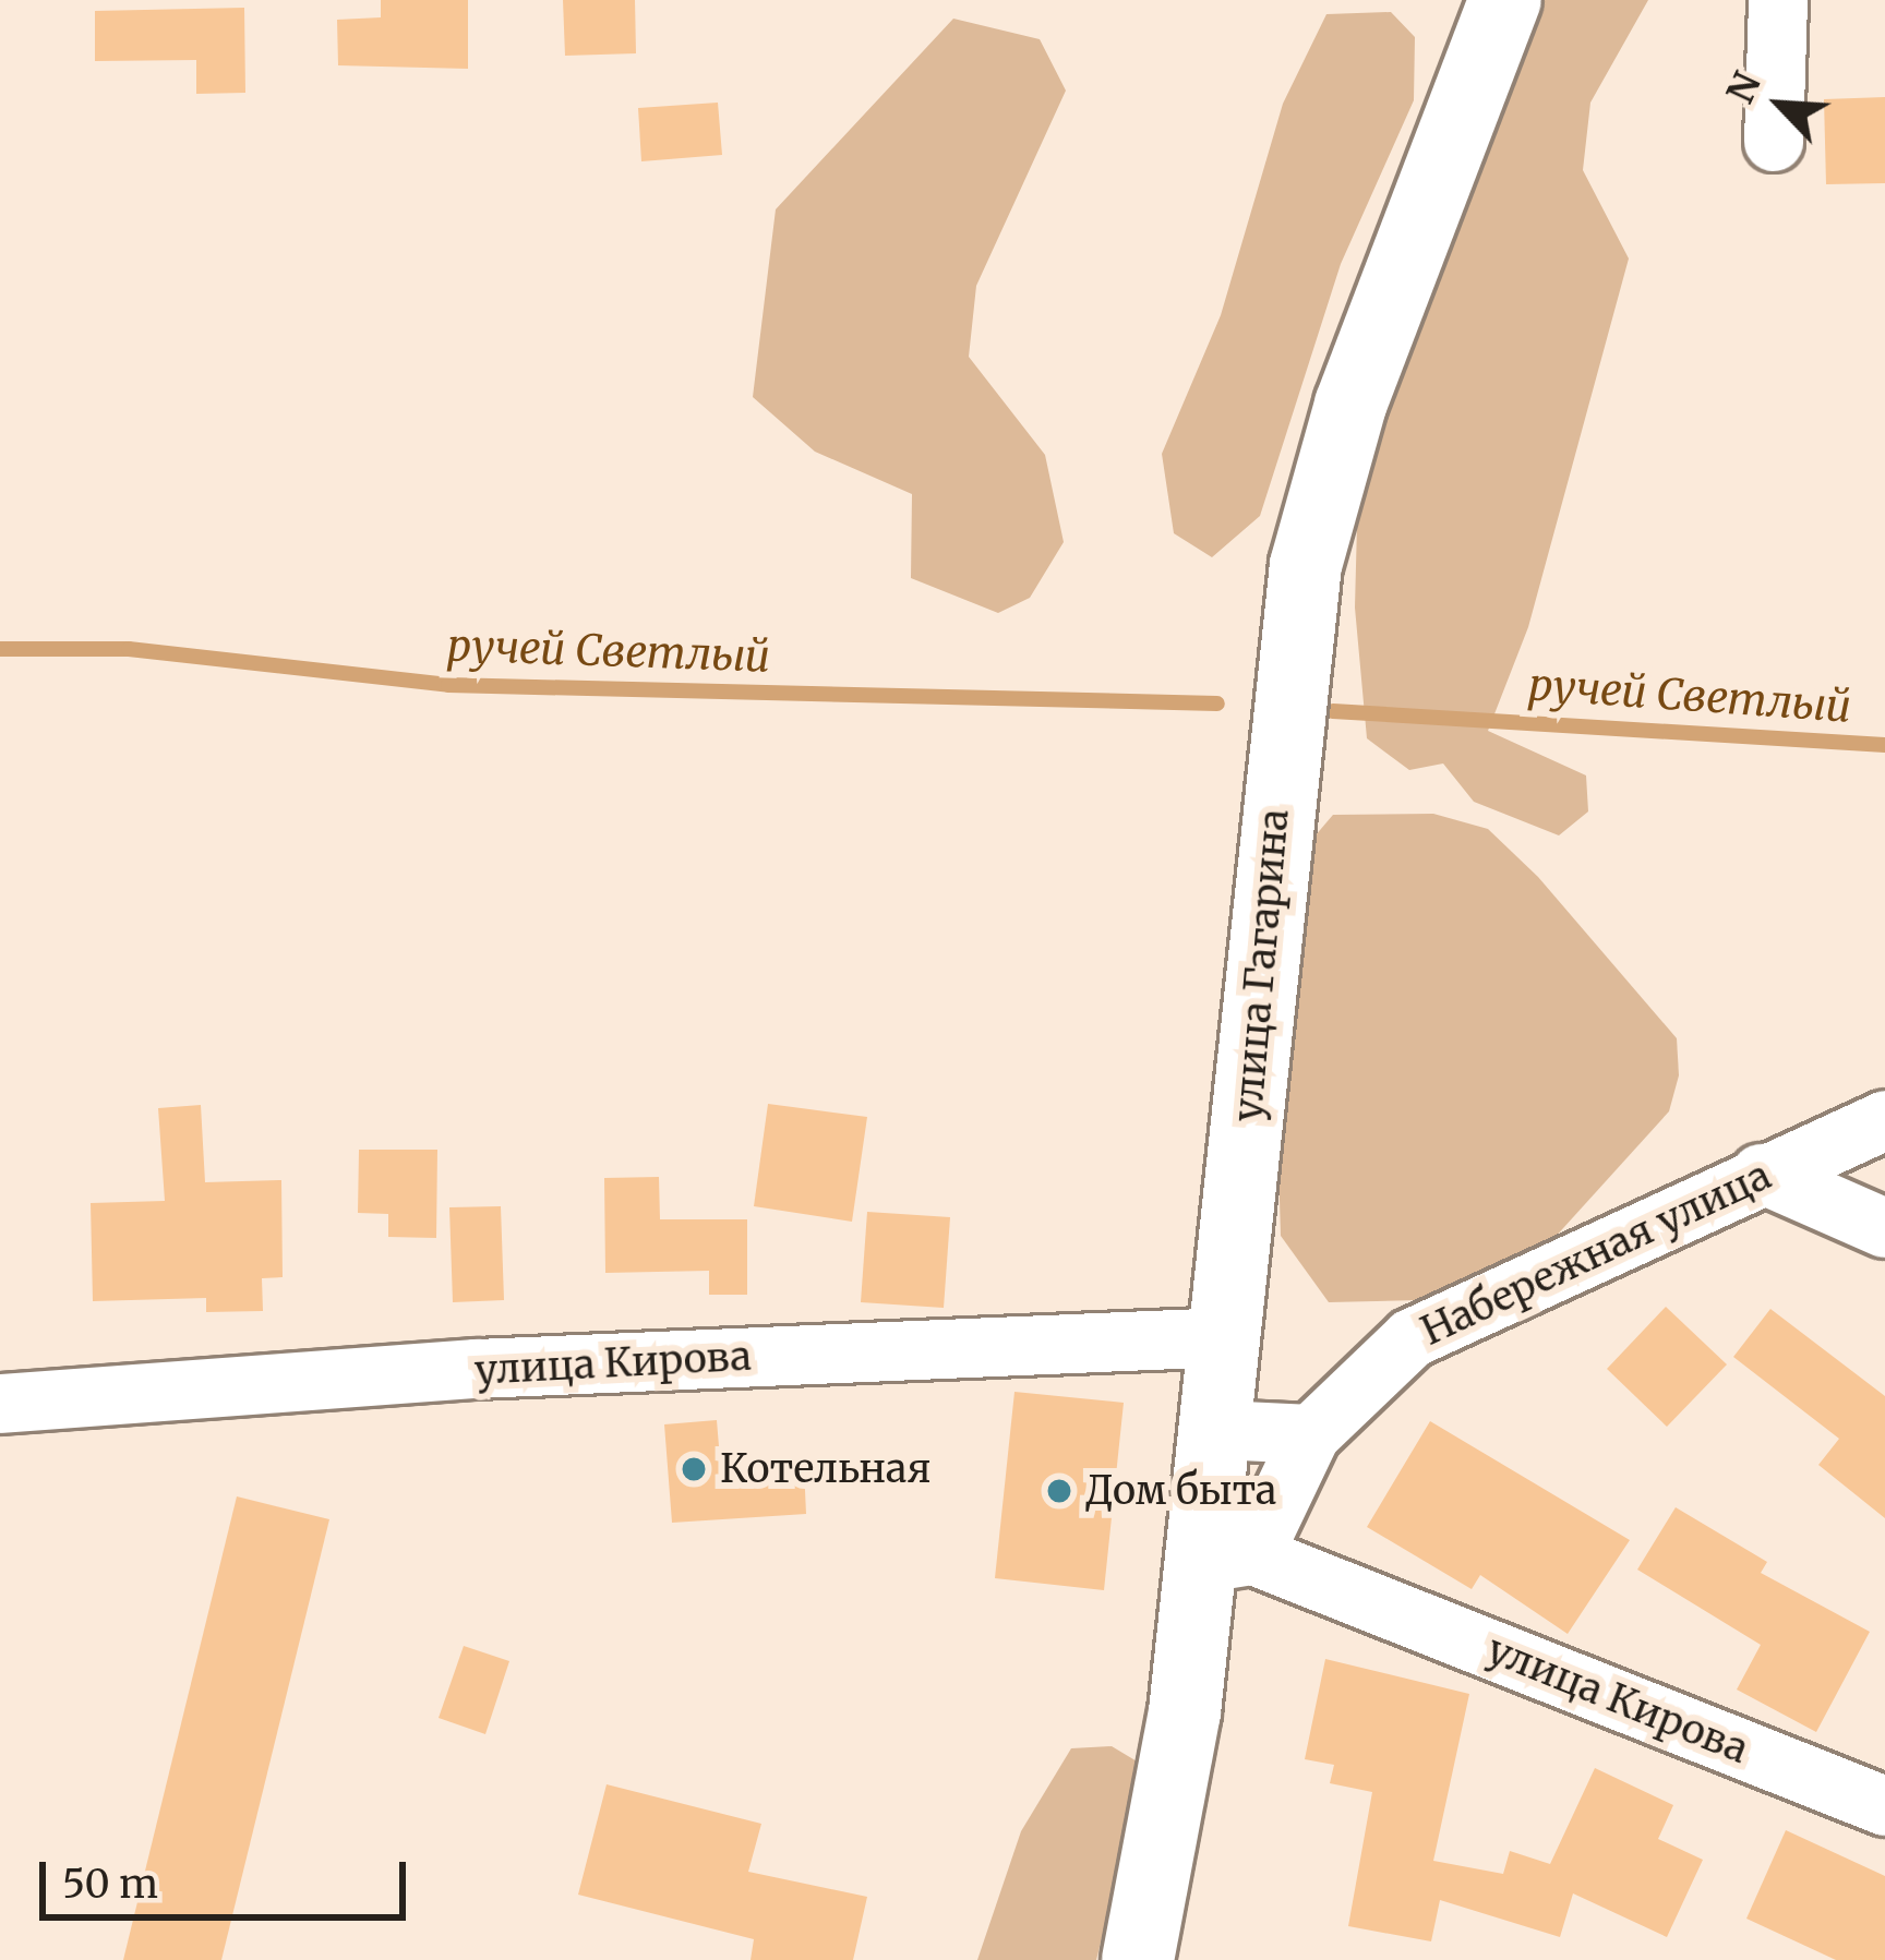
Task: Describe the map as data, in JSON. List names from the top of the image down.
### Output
{
  "streets": {
    "main road": ["улица Гагарина"],
    "street": ["Набережная улица", "улица Кирова"]
  },
  "crossings": [
    ["улица Гагарина", "Набережная улица"],
    ["улица Гагарина", "улица Кирова"],
    ["Набережная улица", "улица Кирова"]
  ],
  "water": ["ручей Светлый"],
  "places": ["Котельная", "Дом быта"],
  "scale_bar": "50 m",
  "north": "top left"
}
